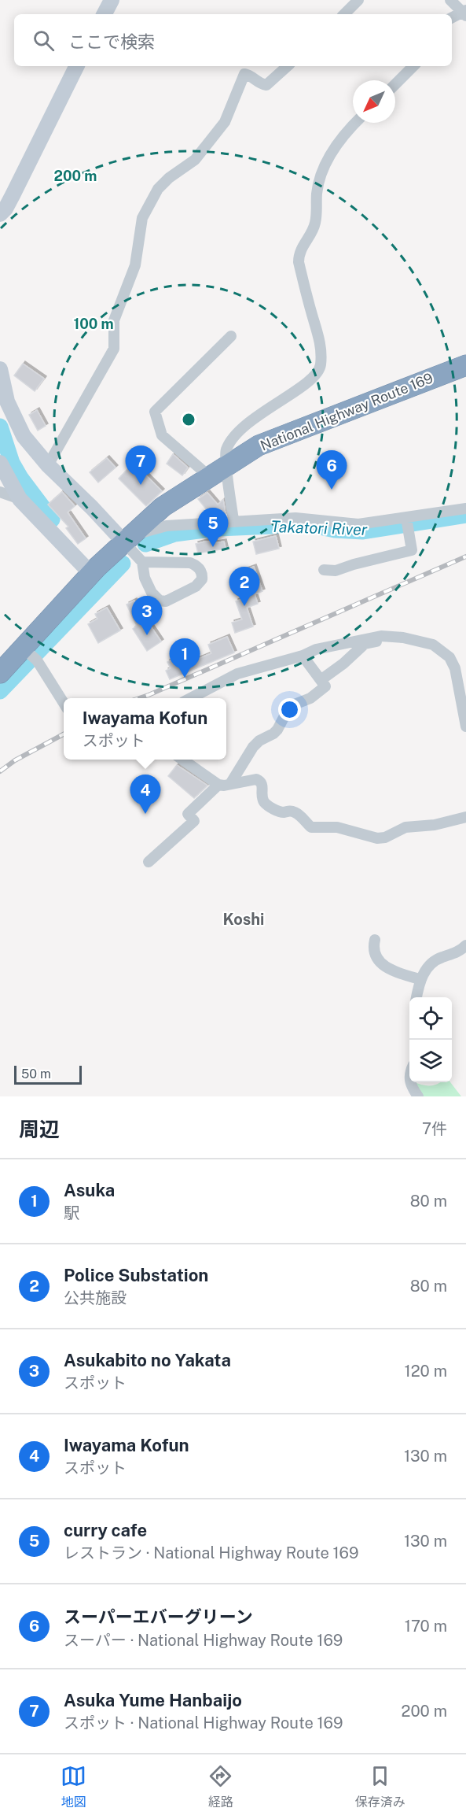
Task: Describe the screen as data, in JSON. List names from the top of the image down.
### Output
{
  "streets": {
    "highway": ["National Highway Route 169"]
  },
  "districts": ["Koshi"],
  "water": ["Takatori River"],
  "scale_bar": "50 m",
  "north": "bottom left",
  "page": {
    "search": "ここで検索",
    "pins": [
      "7",
      "6",
      "5",
      "2",
      "3",
      "1",
      "4"
    ],
    "popup": ["Iwayama Kofun", "スポット"],
    "scale": "50 m",
    "heading": ["周辺", "7件"],
    "list": [
      {
        "mark": "1",
        "name": "Asuka",
        "note": "駅",
        "value": "80 m"
      },
      {
        "mark": "2",
        "name": "Police Substation",
        "note": "公共施設",
        "value": "80 m"
      },
      {
        "mark": "3",
        "name": "Asukabito no Yakata",
        "note": "スポット",
        "value": "120 m"
      },
      {
        "mark": "4",
        "name": "Iwayama Kofun",
        "note": "スポット",
        "value": "130 m"
      },
      {
        "mark": "5",
        "name": "curry cafe",
        "note": "レストラン · National Highway Route 169",
        "value": "130 m"
      },
      {
        "mark": "6",
        "name": "スーパーエバーグリーン",
        "note": "スーパー · National Highway Route 169",
        "value": "170 m"
      },
      {
        "mark": "7",
        "name": "Asuka Yume Hanbaijo",
        "note": "スポット · National Highway Route 169",
        "value": "200 m"
      }
    ],
    "nav": ["地図", "経路", "保存済み"]
  },
  "rings": ["200 m", "100 m"]
}
